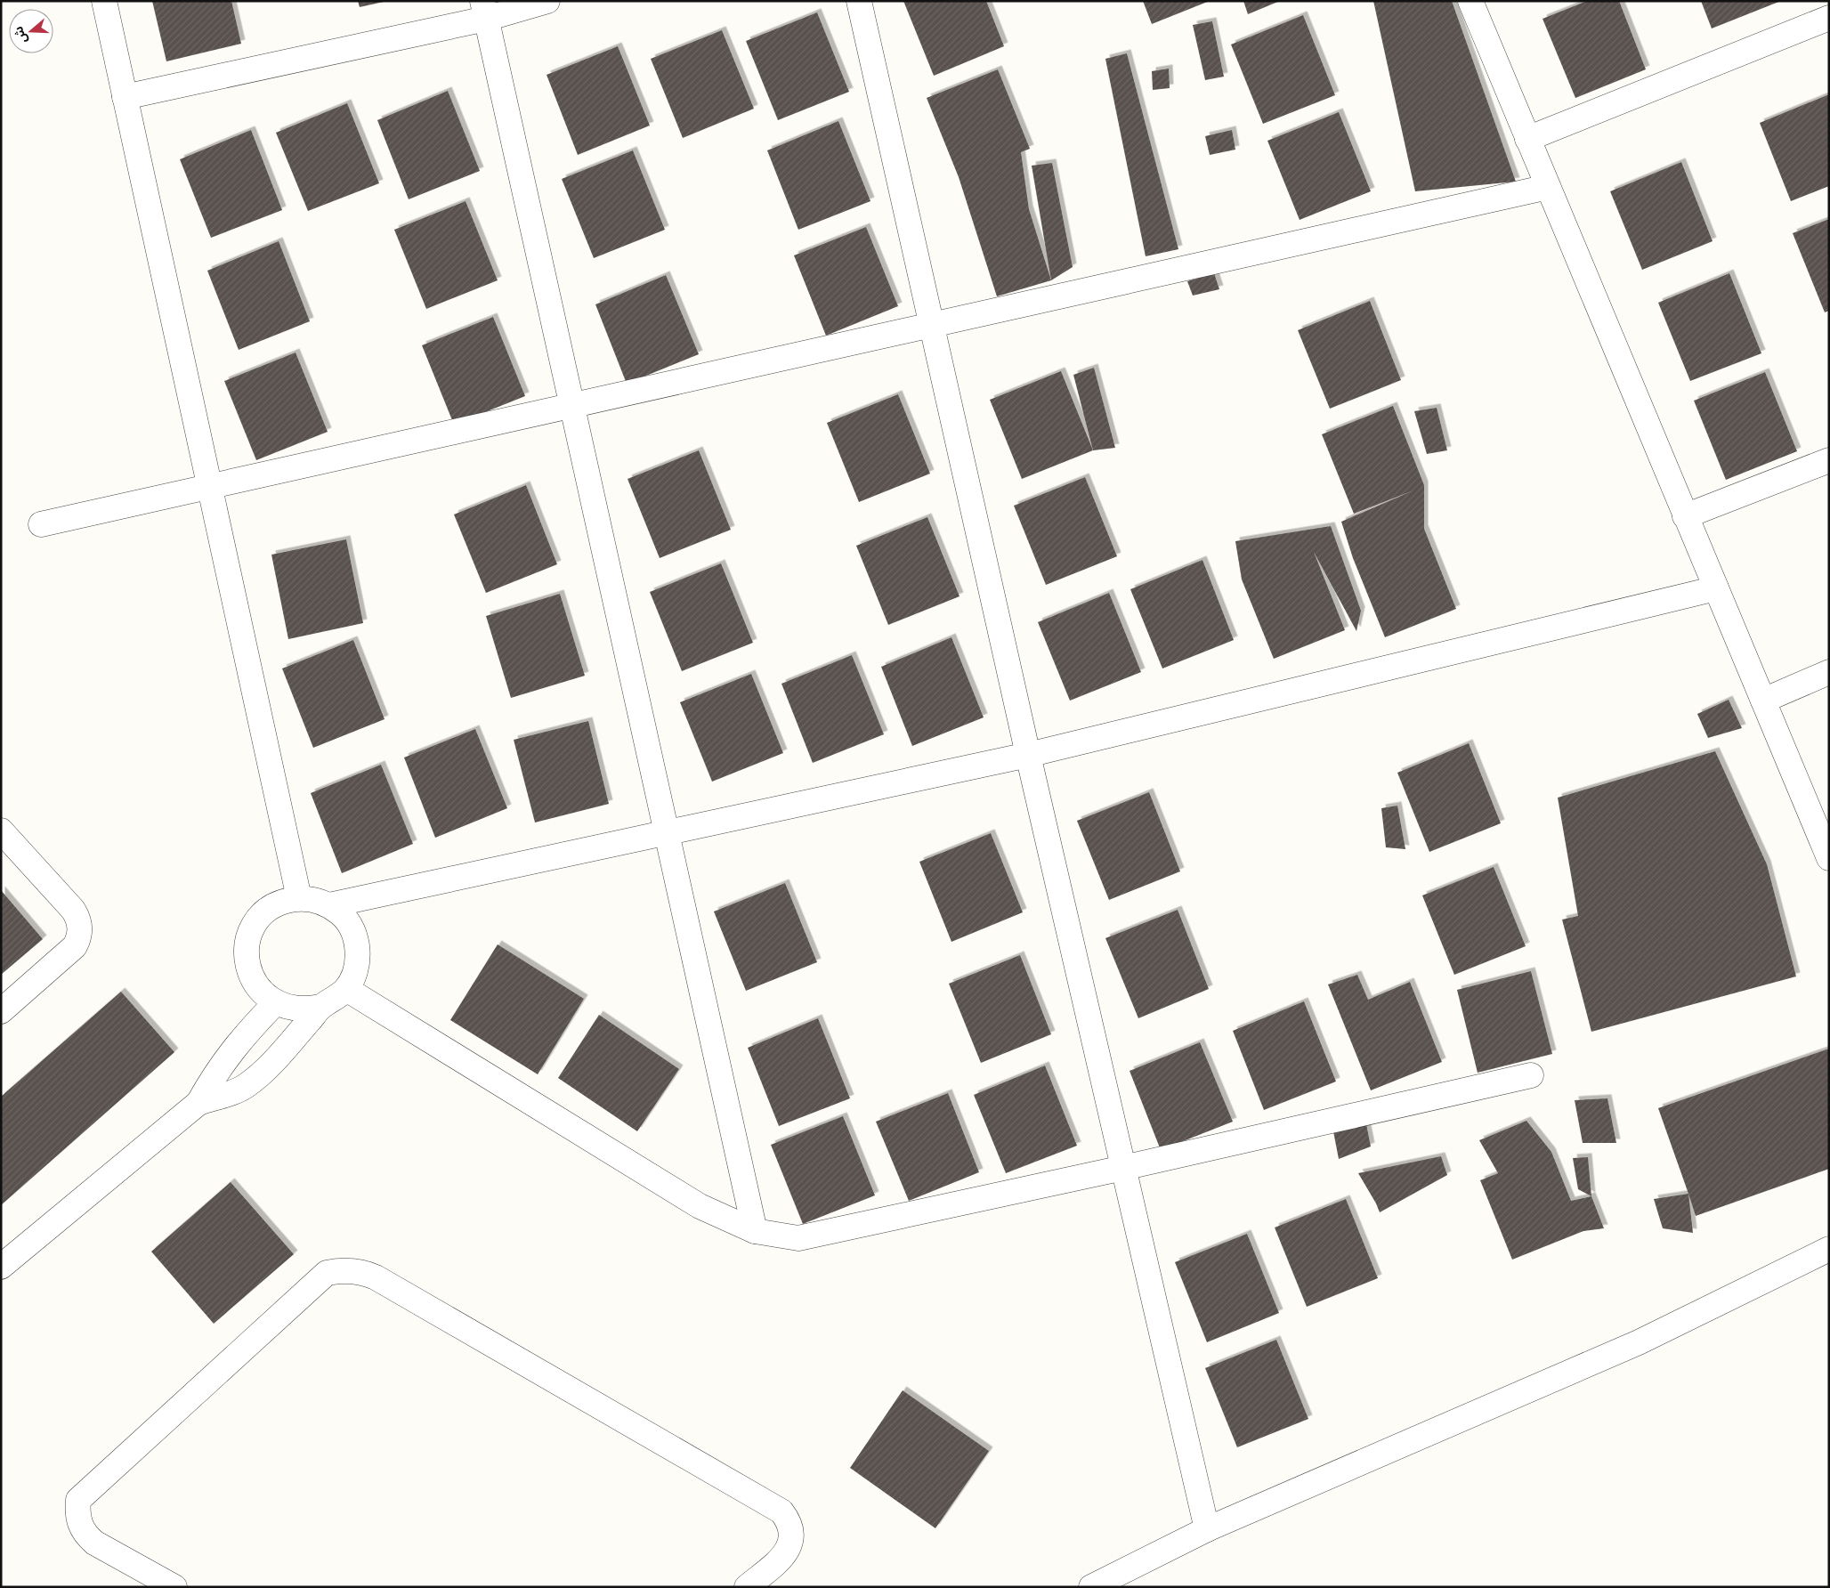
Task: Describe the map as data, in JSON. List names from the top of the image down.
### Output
{
  "north": "left"
}
